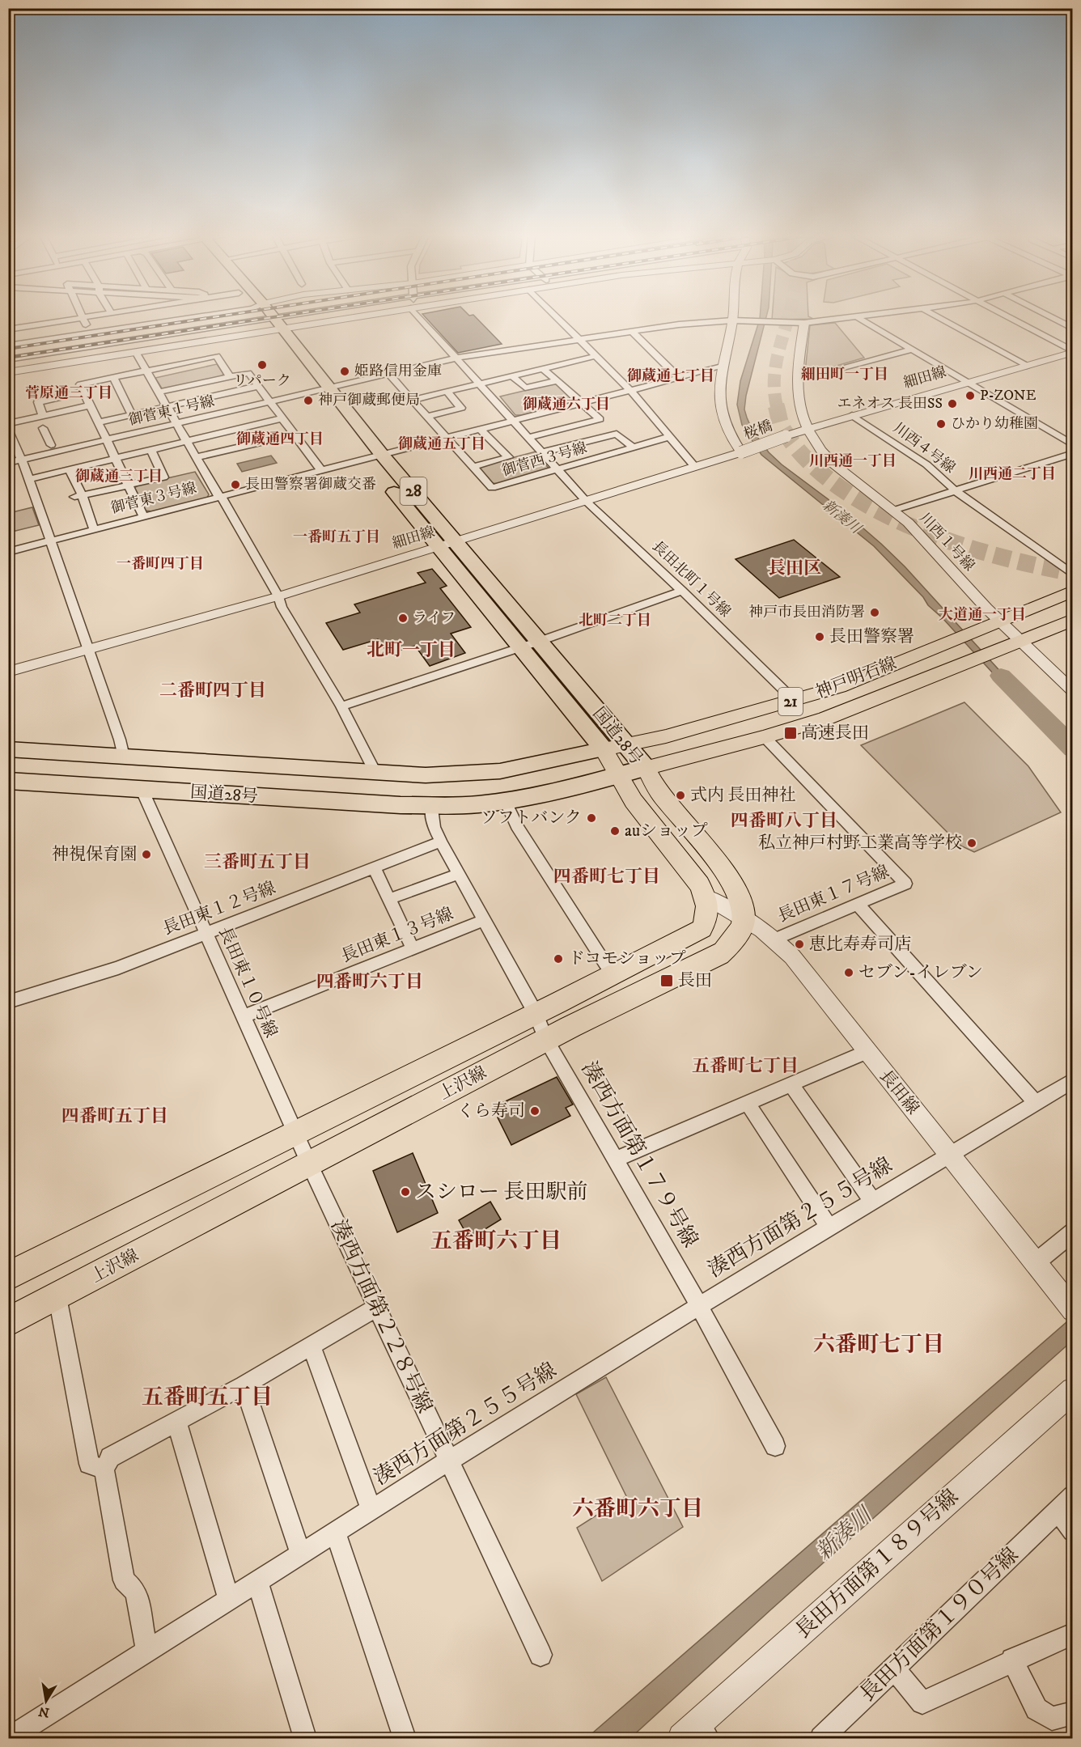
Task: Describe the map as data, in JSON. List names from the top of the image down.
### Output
{
  "streets": {
    "highway": ["28", "国道28号"],
    "main road": ["神戸明石線", "21", "上沢線"],
    "street": [
      "細田線",
      "御菅東１号線",
      "桜橋",
      "川西４号線",
      "御菅西３号線",
      "御菅東３号線",
      "川西１号線",
      "長田北町１号線",
      "長田東１７号線",
      "長田東１２号線",
      "長田東１３号線",
      "長田東１０号線",
      "長田線",
      "湊西方面第１７９号線",
      "湊西方面第２５５号線",
      "湊西方面第２２８号線",
      "長田方面第１８９号線",
      "長田方面第１９０号線"
    ]
  },
  "crossings": [
    ["細田線", "桜橋"],
    ["細田線", "川西４号線"],
    ["細田線", "川西１号線"],
    ["細田線", "長田北町１号線"],
    ["細田線", "国道28号"],
    ["御菅東１号線", "御菅西３号線"],
    ["御菅東１号線", "川西１号線"],
    ["御菅東１号線", "長田北町１号線"],
    ["御菅東１号線", "国道28号"],
    ["御菅西３号線", "御菅東３号線"],
    ["御菅西３号線", "長田北町１号線"],
    ["御菅東３号線", "長田北町１号線"],
    ["御菅東３号線", "国道28号"],
    ["川西１号線", "神戸明石線"],
    ["長田北町１号線", "神戸明石線"],
    ["神戸明石線", "国道28号"],
    ["神戸明石線", "長田東１７号線"],
    ["国道28号", "長田東１０号線"],
    ["国道28号", "湊西方面第１７９号線"],
    ["長田東１７号線", "長田線"],
    ["長田東１２号線", "長田東１０号線"],
    ["長田東１２号線", "湊西方面第１７９号線"],
    ["長田東１３号線", "長田東１０号線"],
    ["長田東１３号線", "湊西方面第１７９号線"],
    ["長田東１０号線", "上沢線"],
    ["長田東１０号線", "湊西方面第２２８号線"],
    ["上沢線", "長田線"],
    ["上沢線", "湊西方面第１７９号線"],
    ["上沢線", "湊西方面第２２８号線"],
    ["長田線", "湊西方面第２５５号線"],
    ["湊西方面第１７９号線", "湊西方面第２５５号線"],
    ["湊西方面第２５５号線", "湊西方面第２２８号線"]
  ],
  "districts": [
    "細田町一丁目",
    "御蔵通七丁目",
    "菅原通三丁目",
    "御蔵通六丁目",
    "御蔵通四丁目",
    "御蔵通五丁目",
    "川西通一丁目",
    "川西通二丁目",
    "御蔵通三丁目",
    "一番町五丁目",
    "一番町四丁目",
    "長田区",
    "大道通一丁目",
    "北町二丁目",
    "北町一丁目",
    "二番町四丁目",
    "四番町八丁目",
    "三番町五丁目",
    "四番町七丁目",
    "四番町六丁目",
    "五番町七丁目",
    "四番町五丁目",
    "五番町六丁目",
    "六番町七丁目",
    "五番町五丁目",
    "六番町六丁目"
  ],
  "water": ["新湊川"],
  "places": {
    "other": [
      "リパーク",
      "姫路信用金庫",
      "P-ZONE",
      "神戸御蔵郵便局",
      "エネオス 長田SS",
      "ひかり幼稚園",
      "長田警察署御蔵交番",
      "神戸市長田消防署",
      "ライフ",
      "長田警察署",
      "式内 長田神社",
      "ソフトバンク",
      "auショップ",
      "私立神戸村野工業高等学校",
      "神視保育園",
      "恵比寿寿司店",
      "ドコモショップ",
      "セブン-イレブン",
      "くら寿司",
      "スシロー 長田駅前"
    ],
    "transit": ["高速長田", "長田"]
  },
  "north": "bottom"
}
